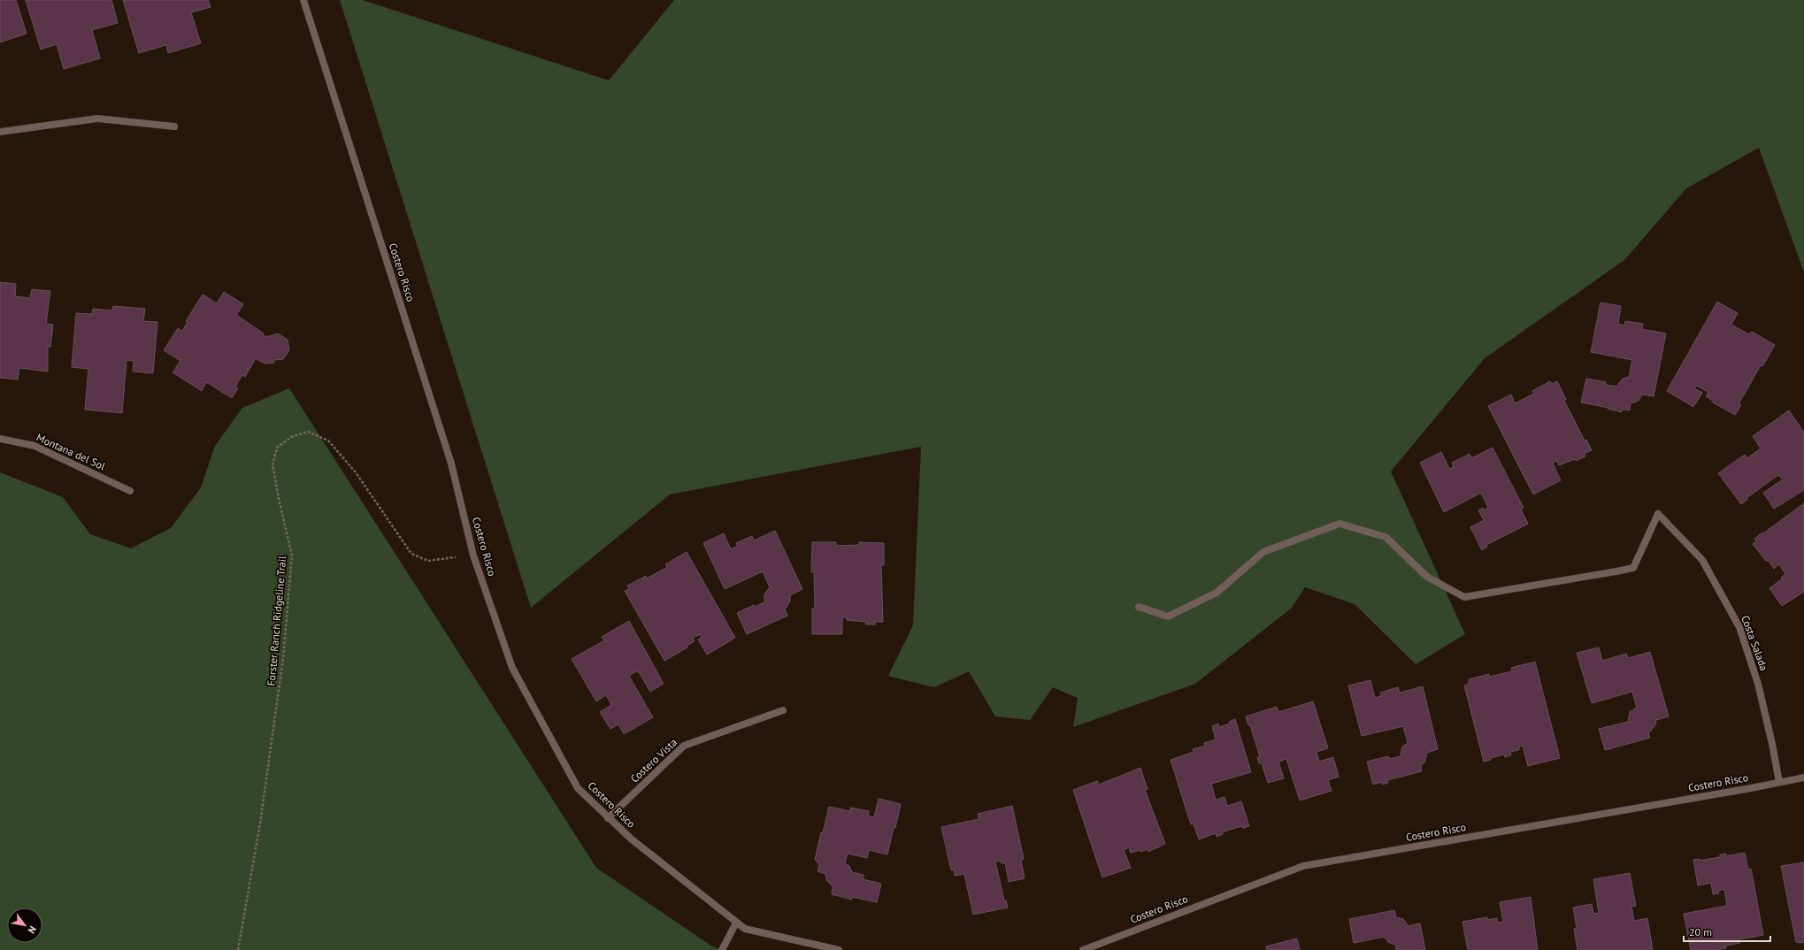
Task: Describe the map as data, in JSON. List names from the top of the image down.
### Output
{
  "streets": {
    "street": [
      "Costero Risco",
      "Montana del Sol",
      "Costa Salada",
      "Costero Vista"
    ],
    "path": ["Forster Ranch Ridgeline Trail"]
  },
  "crossings": [
    ["Costero Risco", "Forster Ranch Ridgeline Trail"],
    ["Costero Risco", "Costa Salada"],
    ["Costero Risco", "Costero Vista"]
  ],
  "scale_bar": "20 m",
  "north": "bottom right"
}
